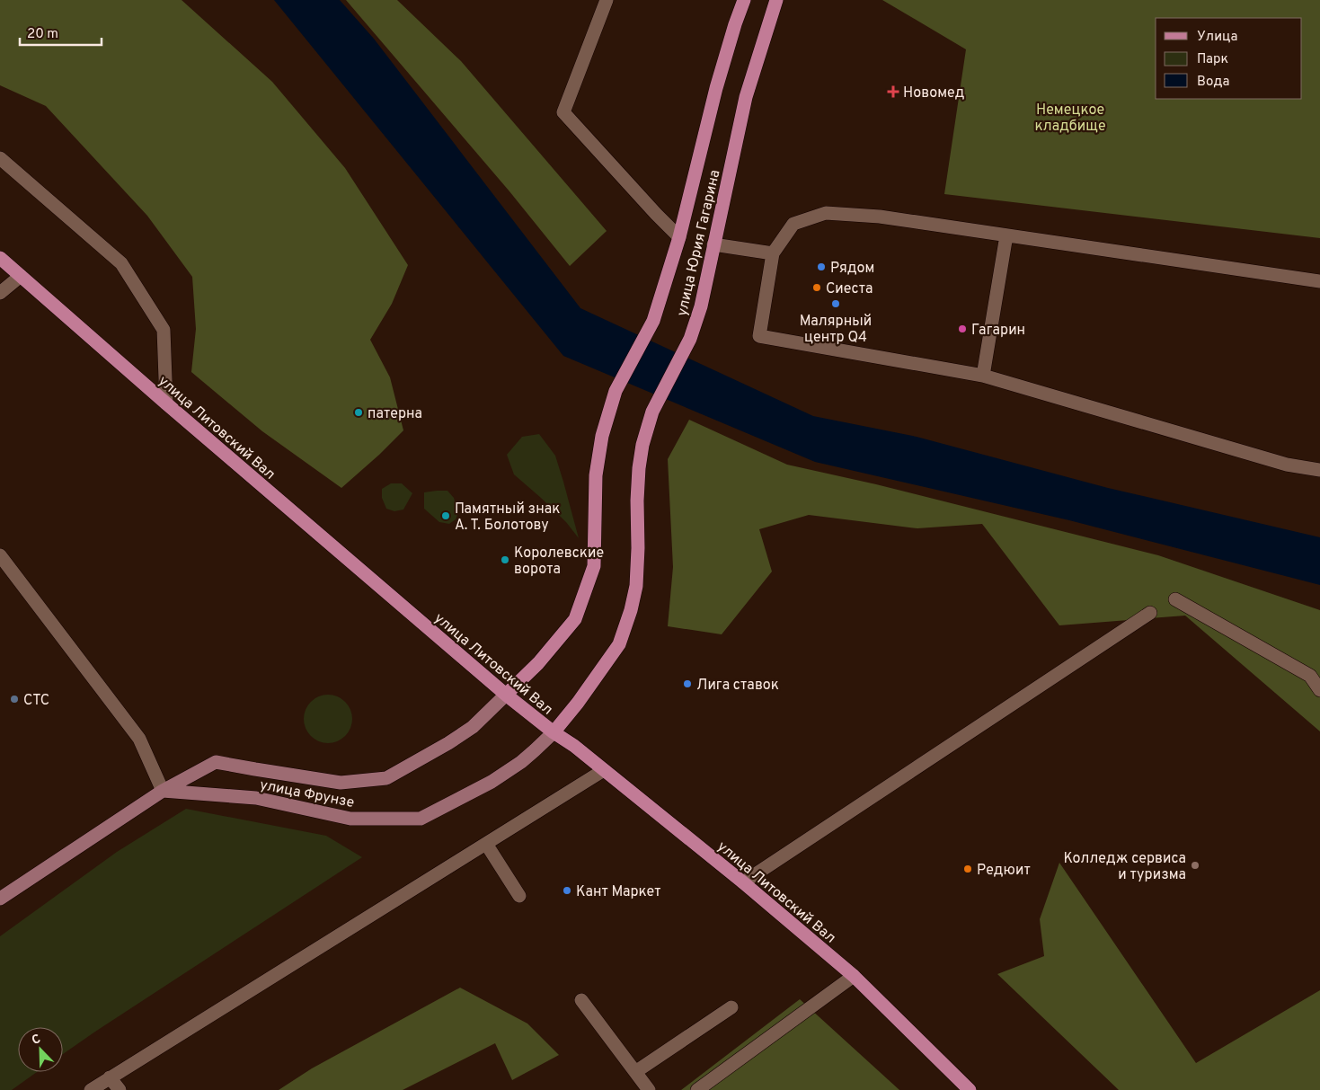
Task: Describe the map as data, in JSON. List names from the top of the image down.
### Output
{
  "streets": {
    "main road": ["улица Юрия Гагарина", "улица Литовский Вал", "улица Фрунзе"]
  },
  "crossings": [
    ["улица Юрия Гагарина", "улица Литовский Вал"],
    ["улица Юрия Гагарина", "улица Фрунзе"],
    ["улица Литовский Вал", "улица Фрунзе"]
  ],
  "parks": ["Немецкое кладбище"],
  "places": {
    "health": ["Новомед"],
    "other": [
      "Рядом",
      "Сиеста",
      "Малярный центр Q4",
      "Гагарин",
      "патерна",
      "Памятный знак А. Т. Болотову",
      "Королевские ворота",
      "Лига ставок",
      "СТС",
      "Колледж сервиса и туризма",
      "Редюит",
      "Кант Маркет"
    ]
  },
  "legend": ["Улица", "Парк", "Вода"],
  "scale_bar": "20 m",
  "north": "top left"
}
